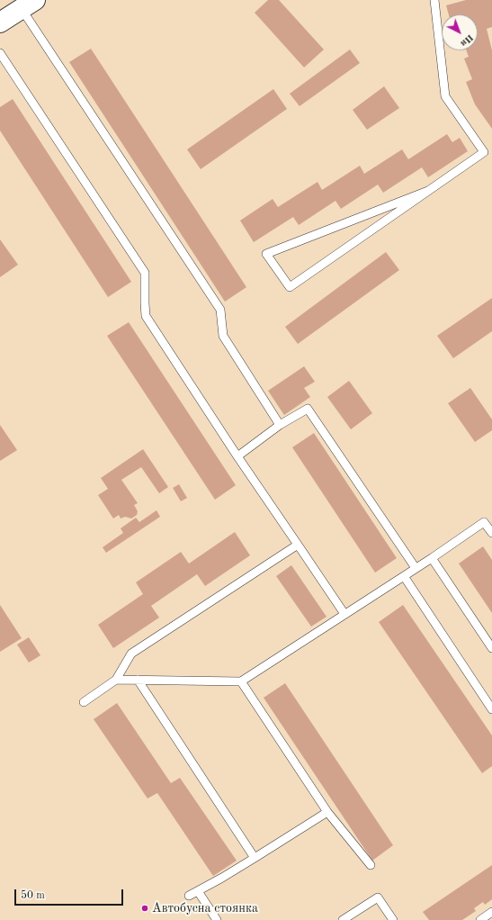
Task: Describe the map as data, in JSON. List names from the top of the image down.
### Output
{
  "places": ["Автобусна стоянка"],
  "scale_bar": "50 m",
  "north": "bottom right"
}
